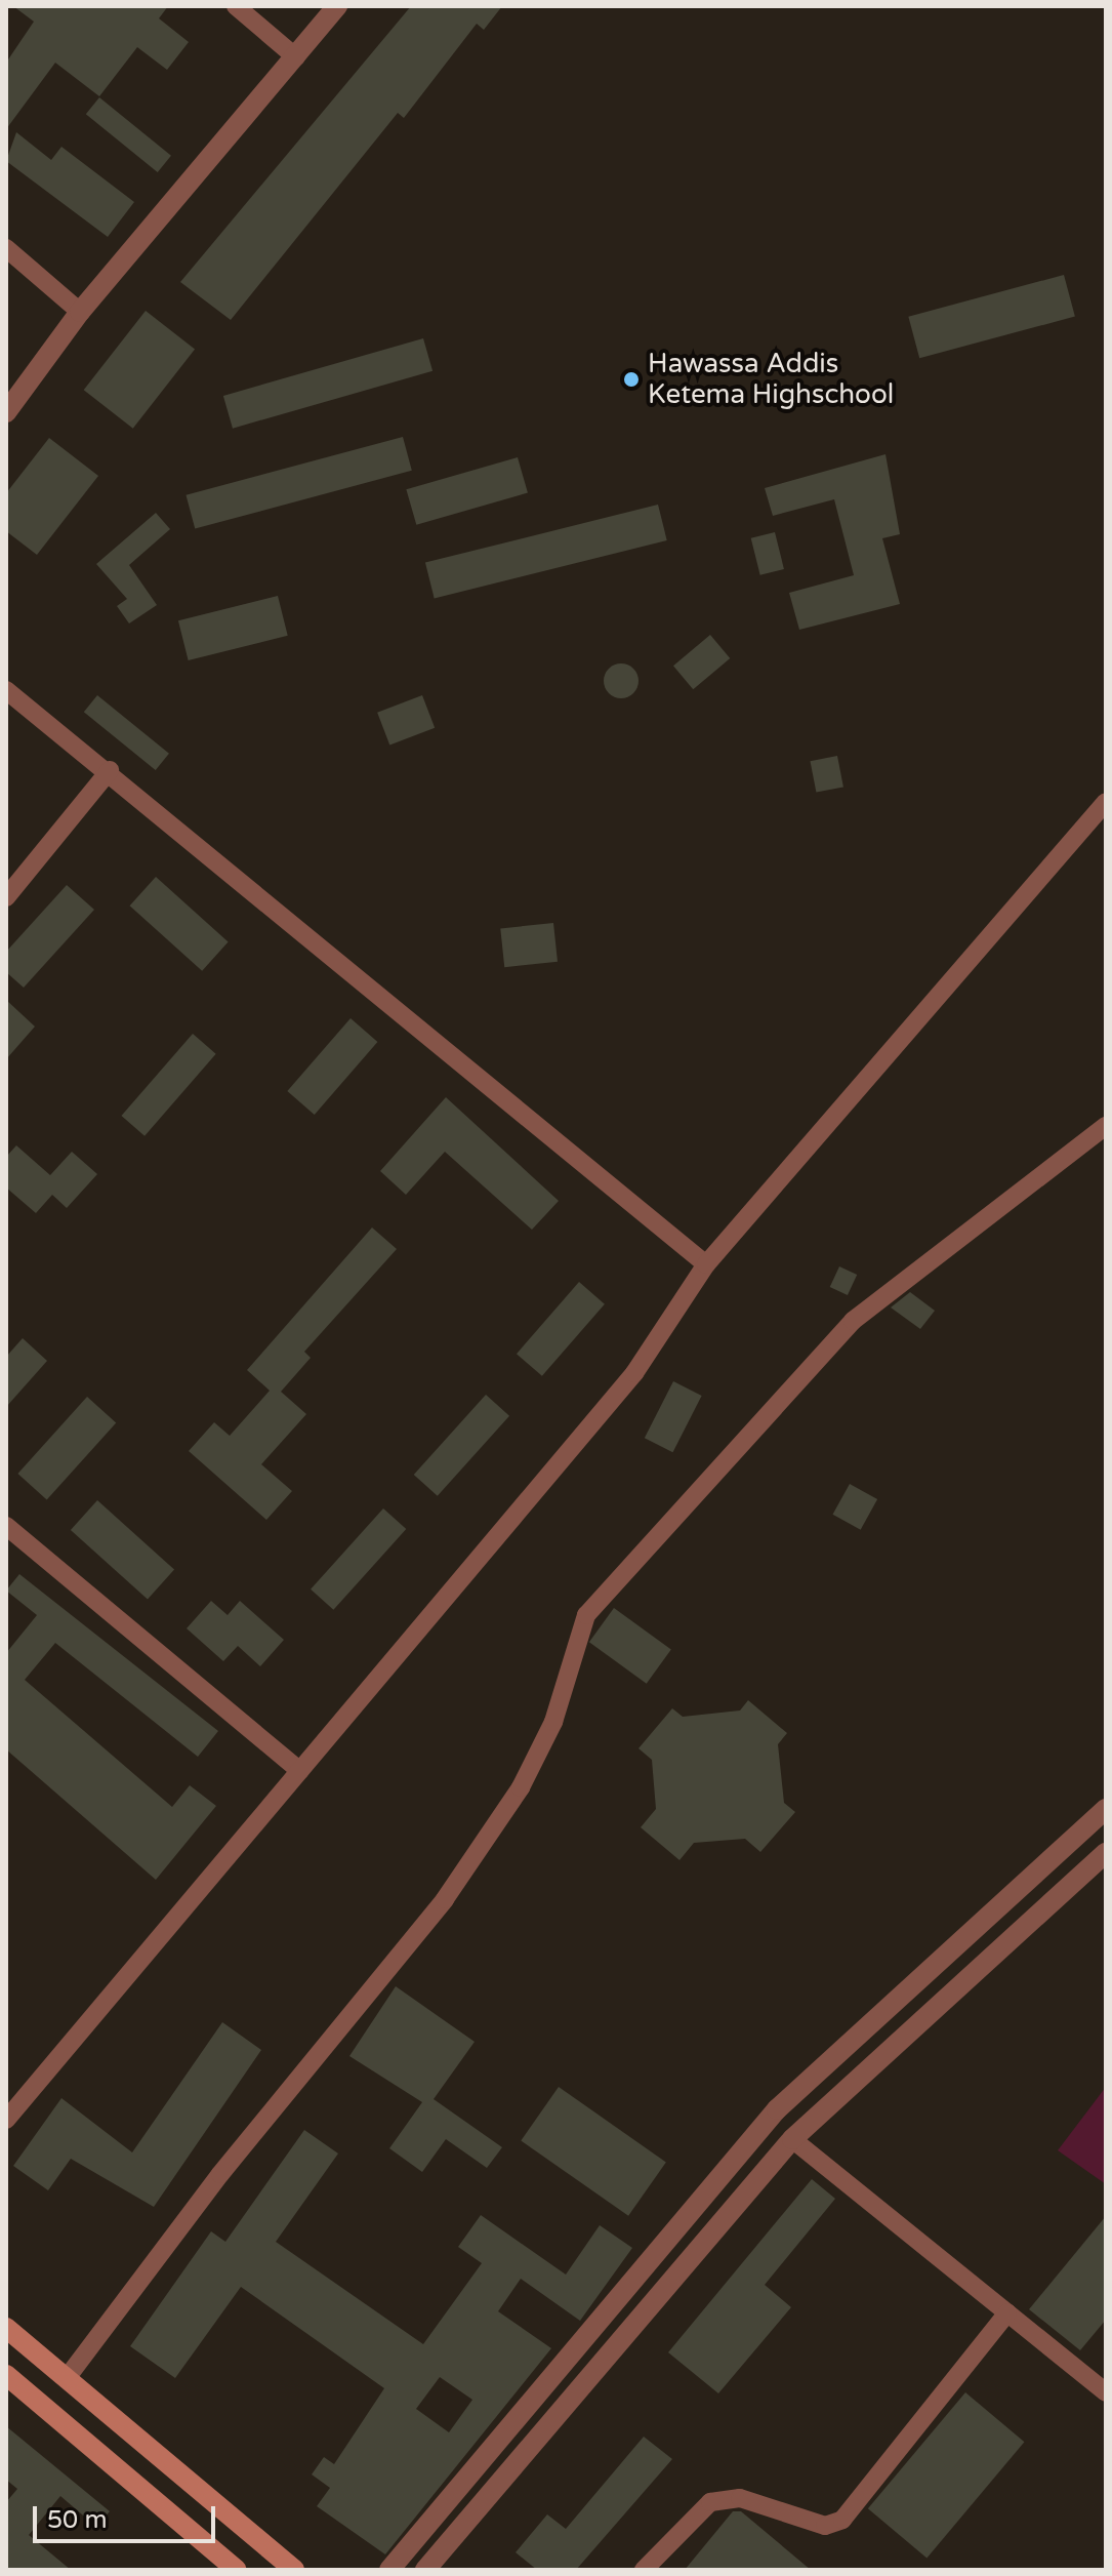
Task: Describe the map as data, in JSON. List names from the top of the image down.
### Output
{
  "places": ["Hawassa Addis Ketema Highschool"],
  "scale_bar": "50 m"
}
